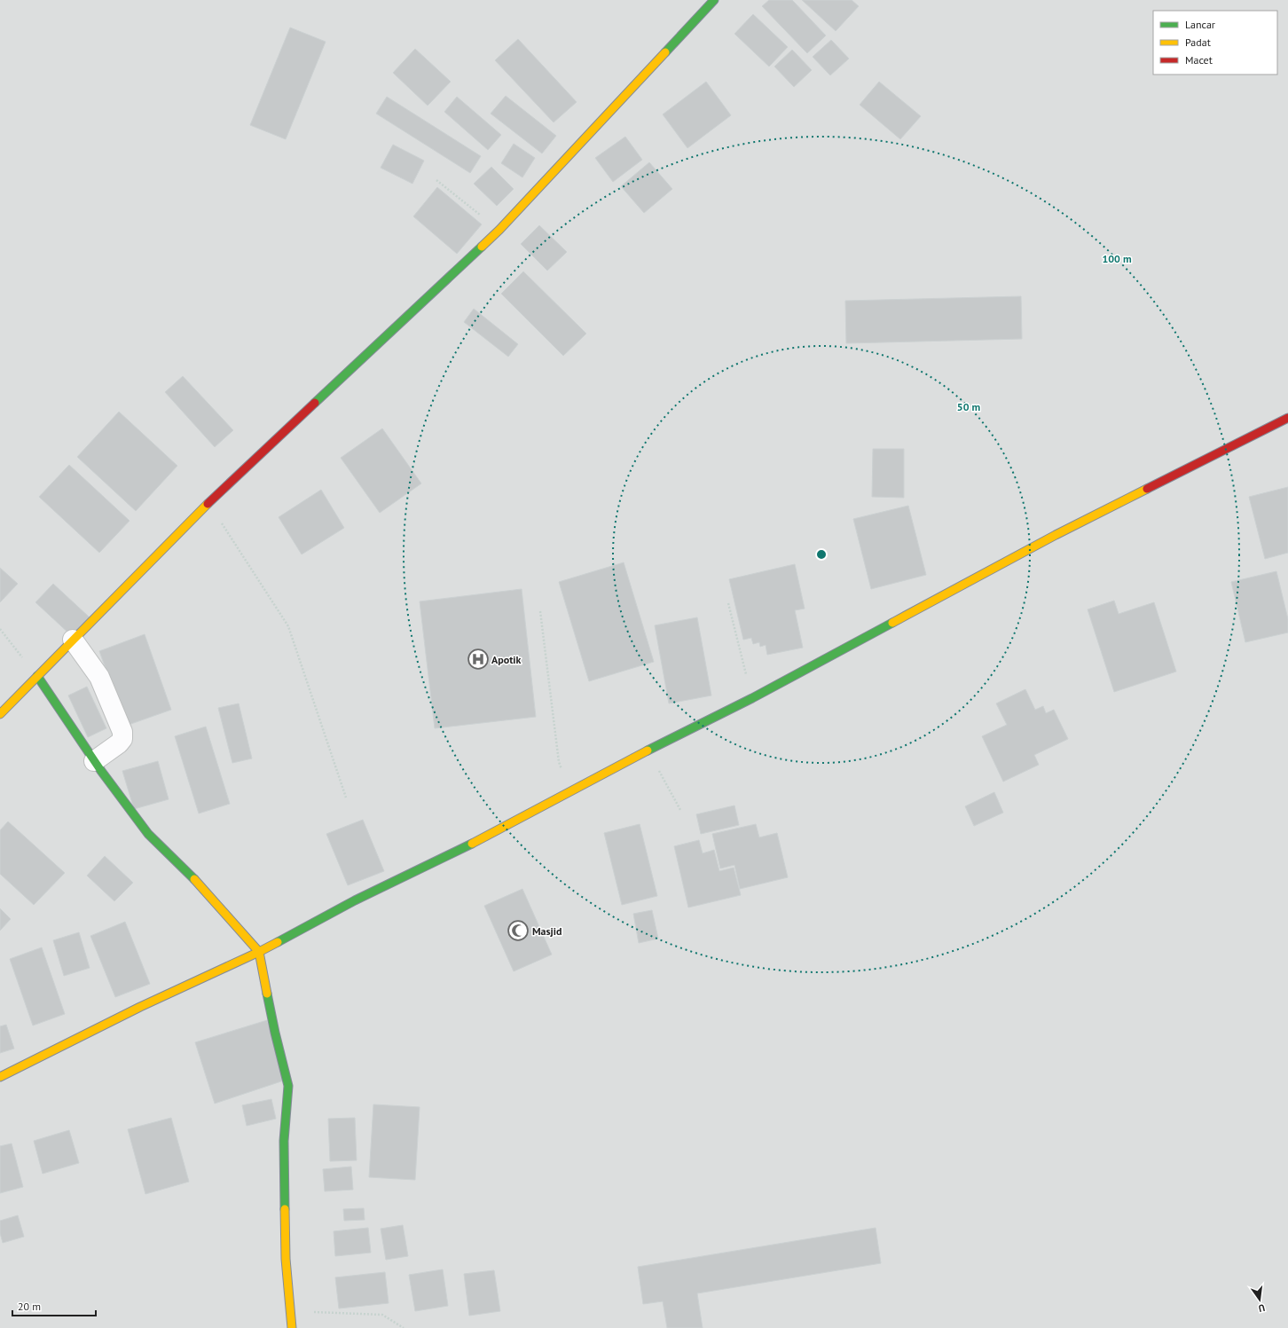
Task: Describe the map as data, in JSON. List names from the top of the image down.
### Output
{
  "places": {
    "hospital": ["Apotik"],
    "mosque": ["Masjid"]
  },
  "legend": ["Lancar", "Padat", "Macet"],
  "scale_bar": "20 m",
  "north": "bottom",
  "rings": ["100 m", "50 m"]
}
